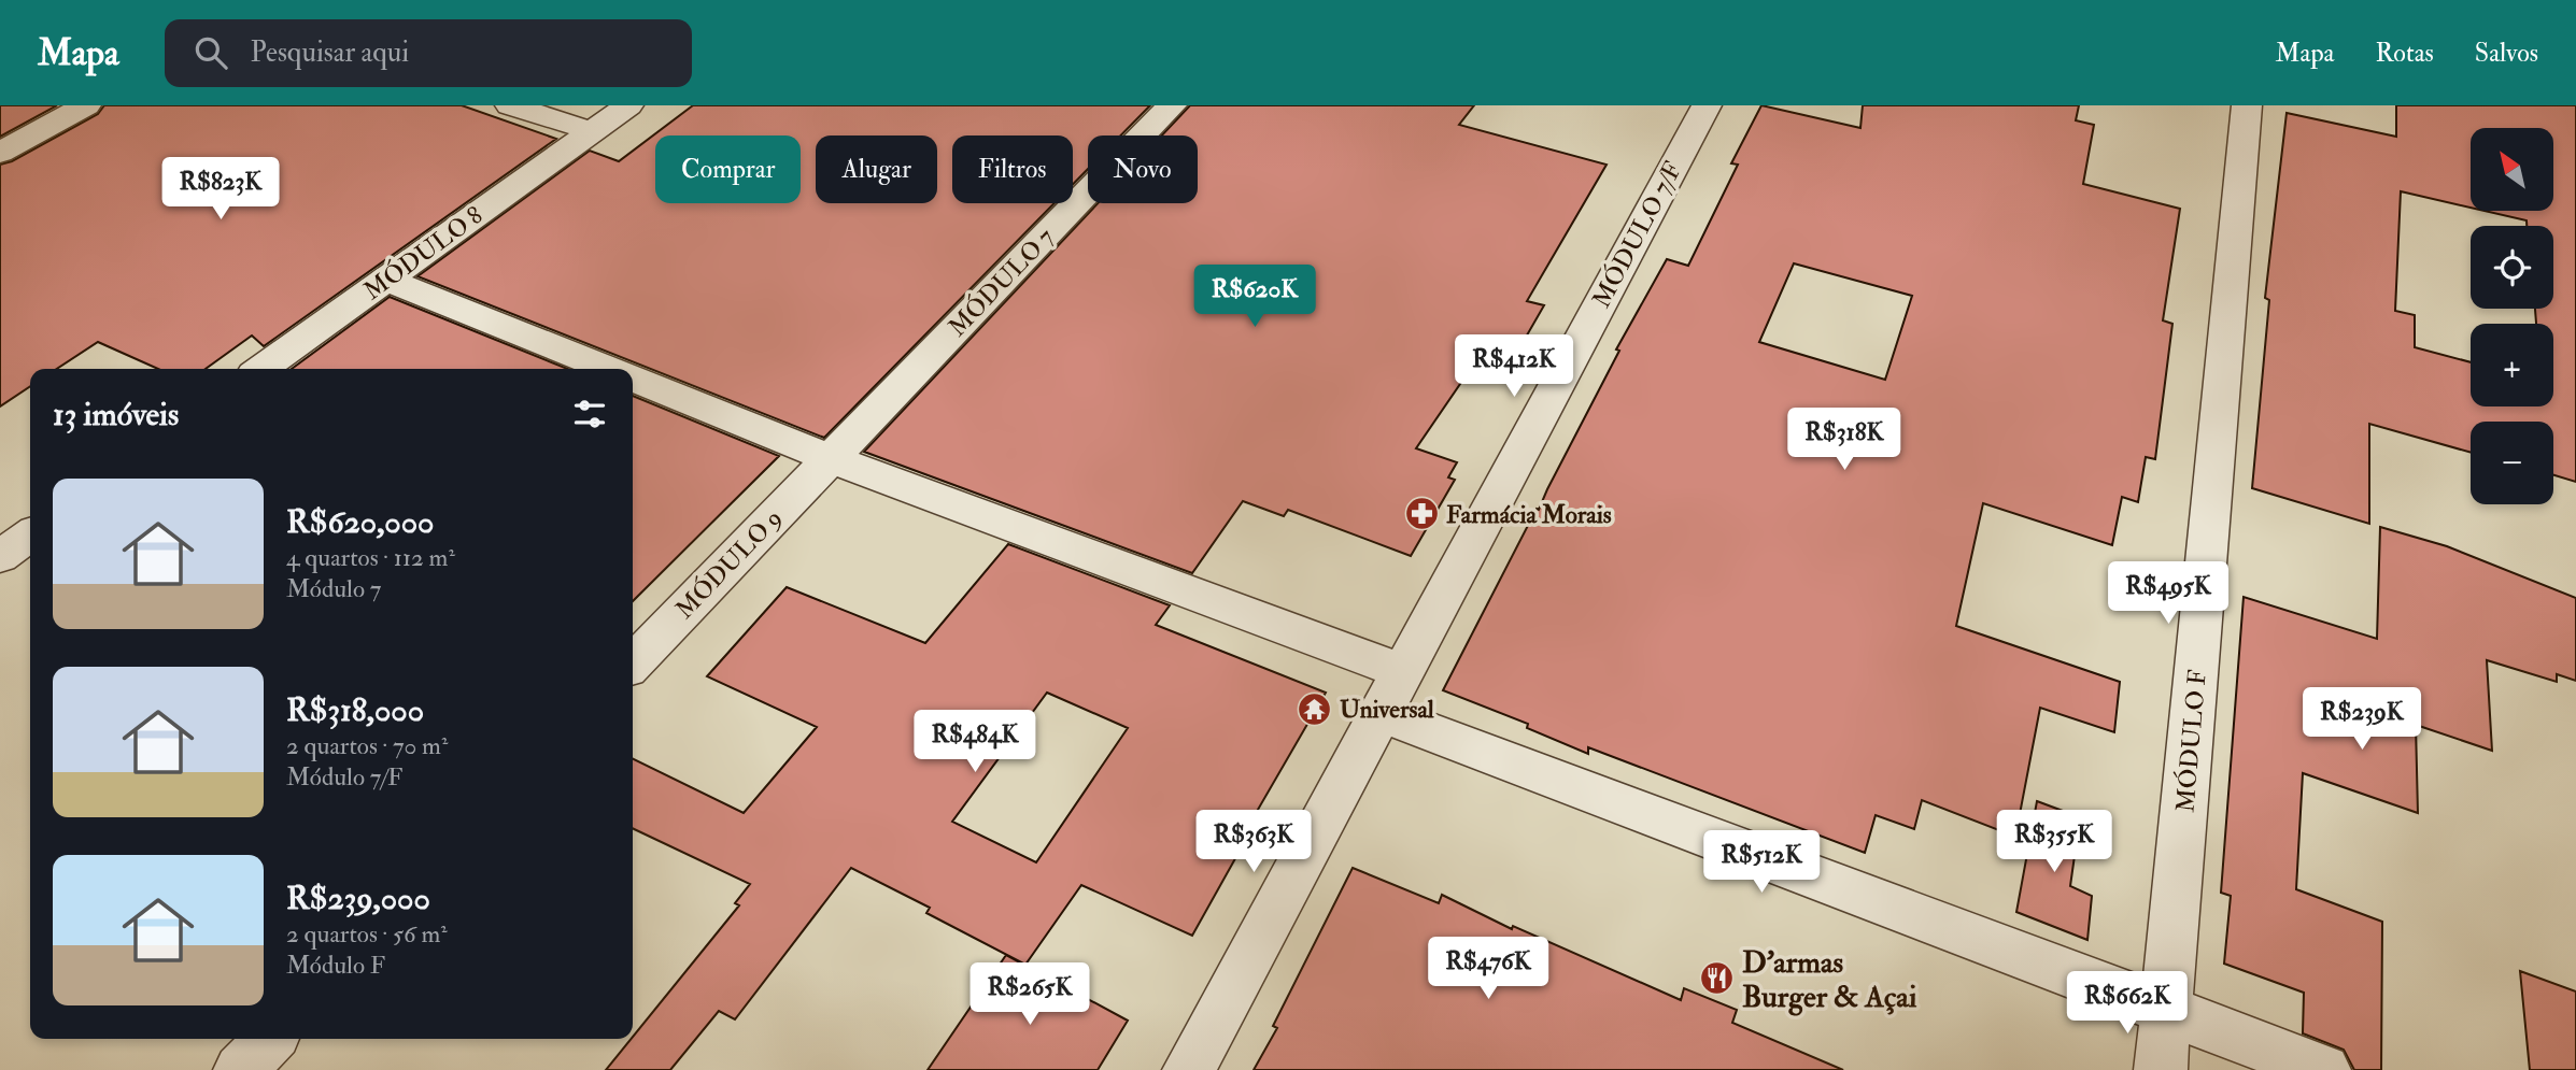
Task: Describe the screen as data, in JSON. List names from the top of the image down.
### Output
{
  "streets": {
    "street": [
      "MÓDULO 7/F",
      "MÓDULO 8",
      "MÓDULO 7",
      "MÓDULO 9",
      "MÓDULO F"
    ]
  },
  "crossings": [
    ["MÓDULO 7", "MÓDULO 9"]
  ],
  "places": {
    "pharmacy": ["Farmácia Morais"],
    "temple": ["Universal"],
    "restaurant": ["D'armas Burger & Açai"]
  },
  "north": "top left",
  "page": {
    "header": "Mapa",
    "search": "Pesquisar aqui",
    "nav": ["Mapa", "Rotas", "Salvos"],
    "map_buttons": ["+", "−"],
    "chip": [
      "Comprar",
      "Alugar",
      "Filtros",
      "Novo"
    ],
    "price": [
      "R$823K",
      "R$620K",
      "R$412K",
      "R$318K",
      "R$495K",
      "R$239K",
      "R$484K",
      "R$363K",
      "R$355K",
      "R$512K",
      "R$476K",
      "R$265K",
      "R$662K"
    ],
    "heading": "13 imóveis",
    "list": [
      {
        "name": "R$620,000",
        "note": "4 quartos · 112 m² · Módulo 7"
      },
      {
        "name": "R$318,000",
        "note": "2 quartos · 70 m² · Módulo 7/F"
      },
      {
        "name": "R$239,000",
        "note": "2 quartos · 56 m² · Módulo F"
      }
    ]
  }
}
